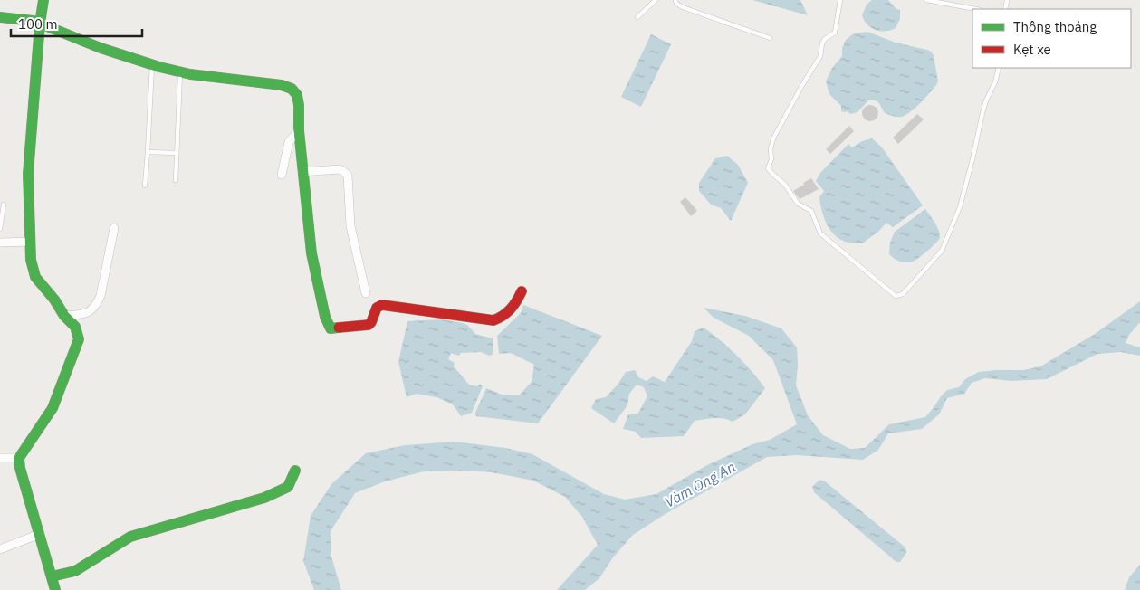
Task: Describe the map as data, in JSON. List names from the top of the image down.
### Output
{
  "water": ["Vàm Ong An"],
  "legend": ["Thông thoáng", "Kẹt xe"],
  "scale_bar": "100 m"
}
